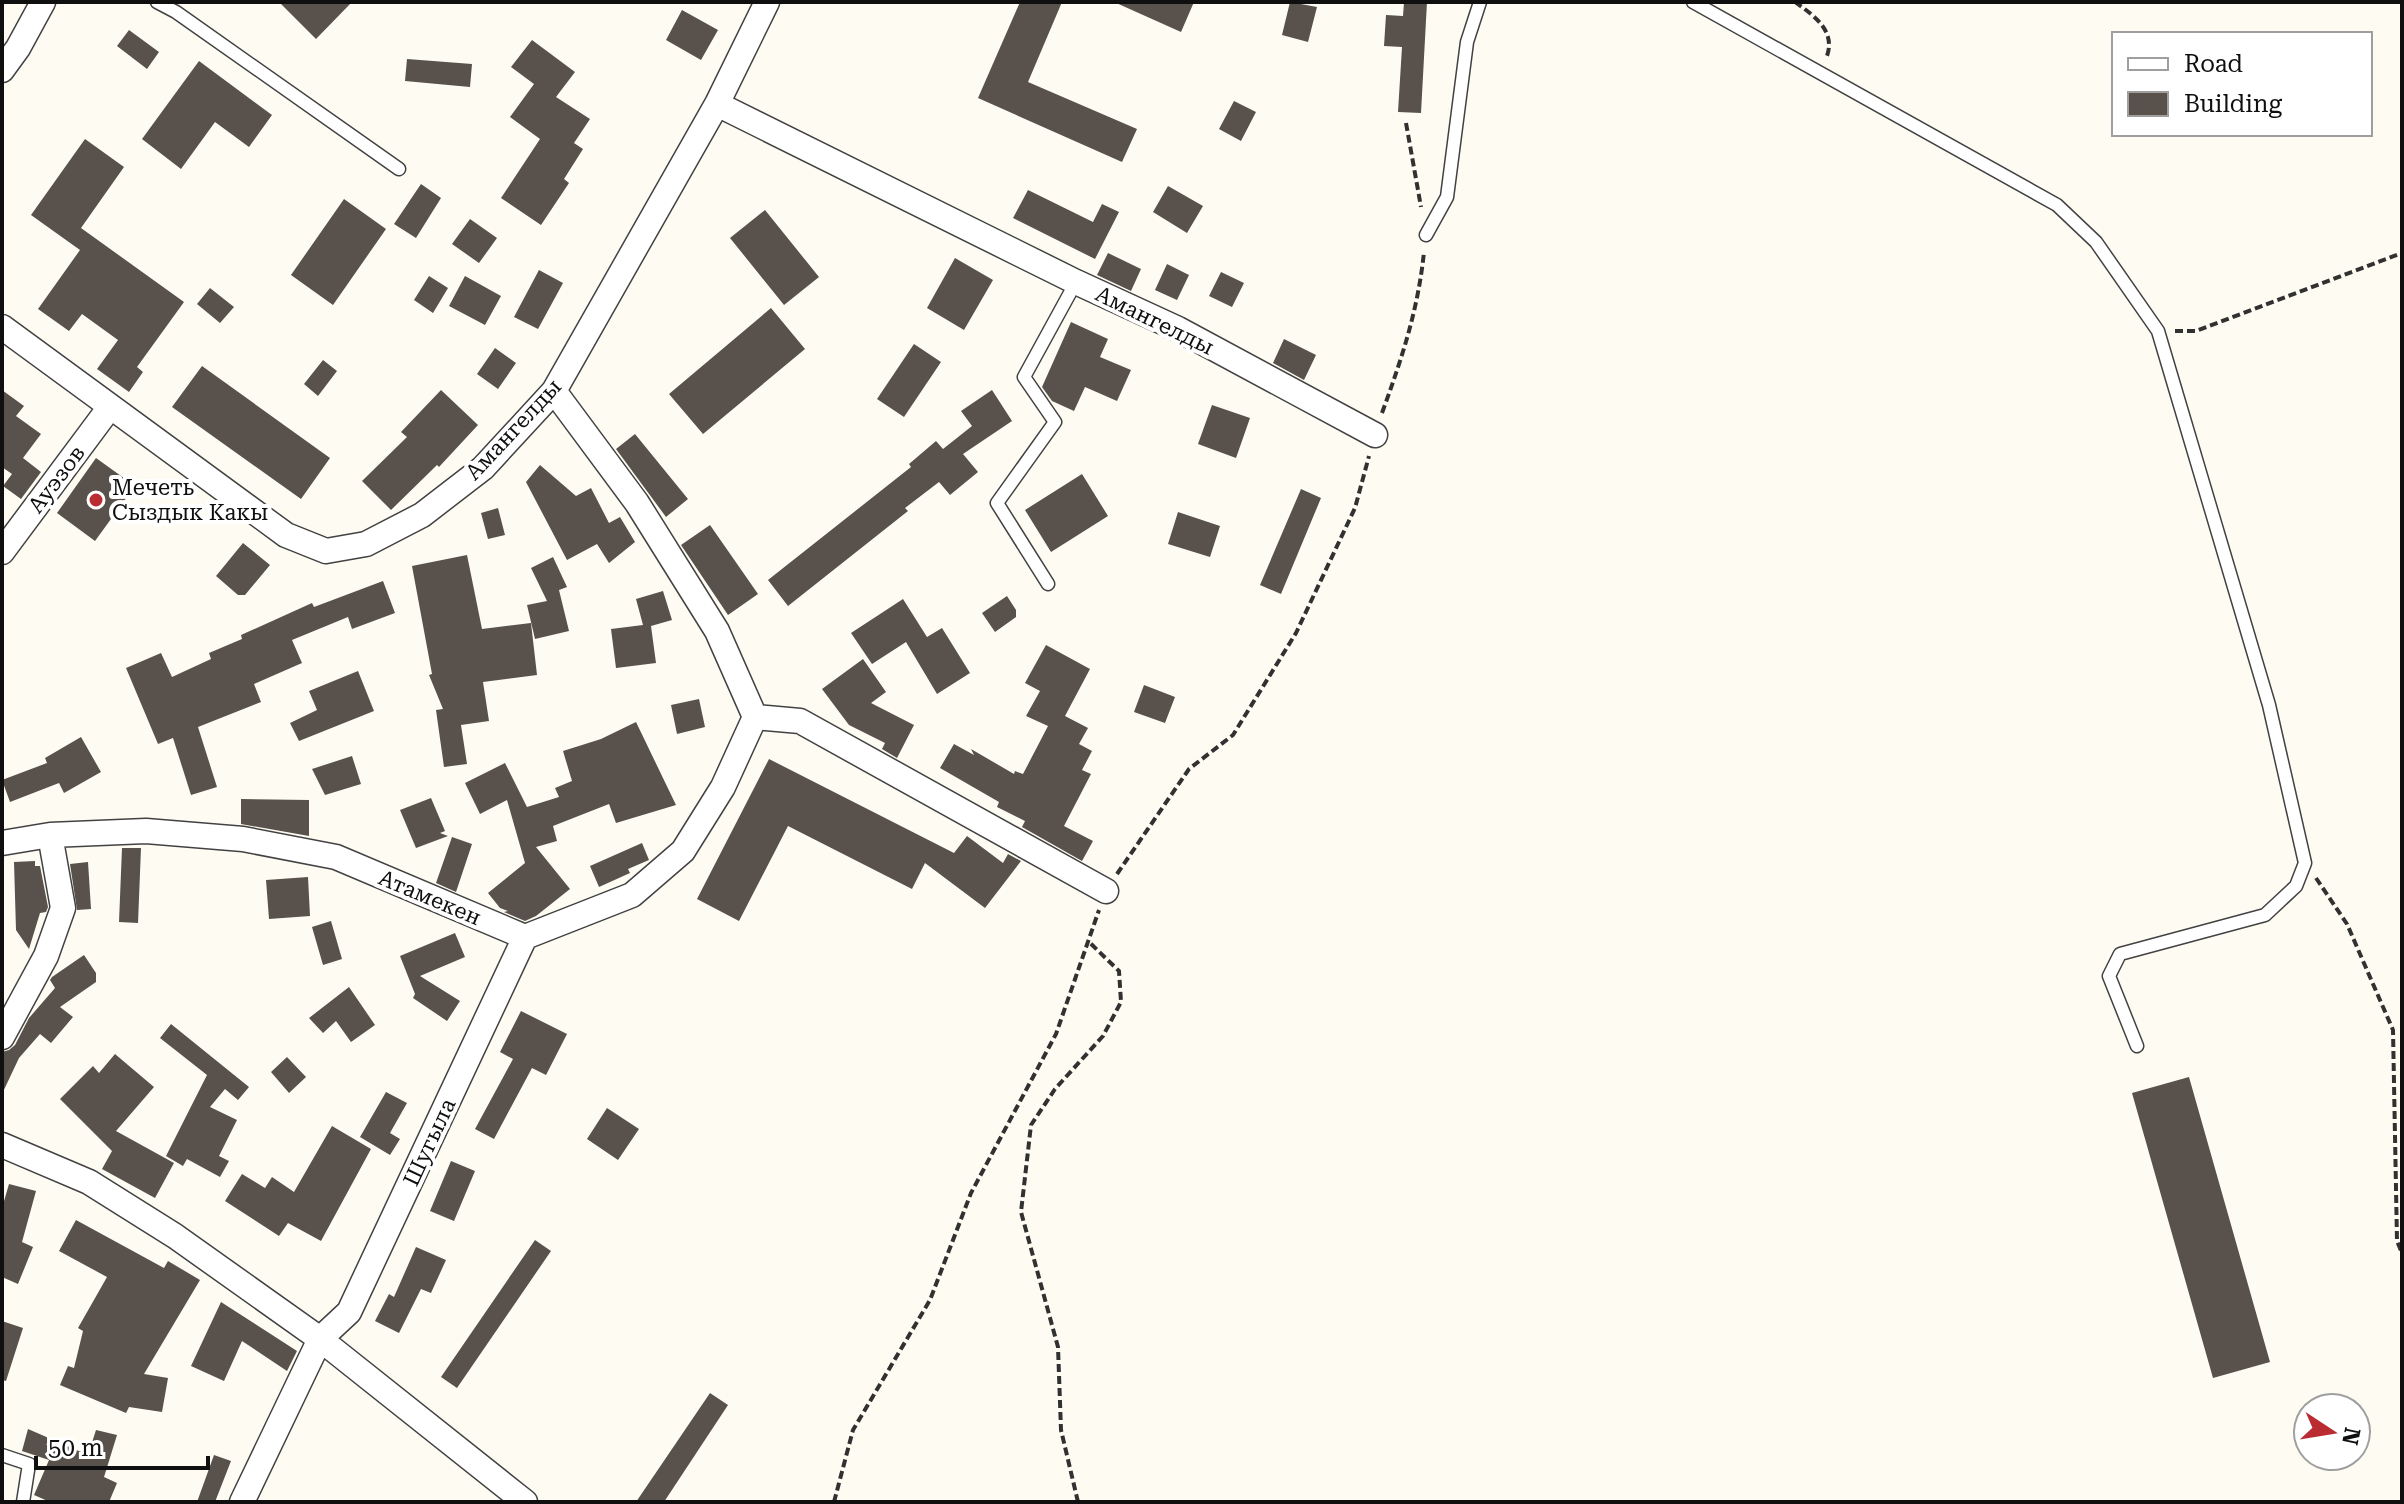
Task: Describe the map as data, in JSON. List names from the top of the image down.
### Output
{
  "streets": {
    "street": [
      "Амангелды",
      "Ауэзов",
      "Атамекен",
      "Шугыла"
    ]
  },
  "crossings": [
    ["Амангелды", "Ауэзов"],
    ["Атамекен", "Шугыла"]
  ],
  "places": ["Мечеть Сыздык Какы"],
  "legend": ["Road", "Building"],
  "scale_bar": "50 m",
  "north": "right"
}
